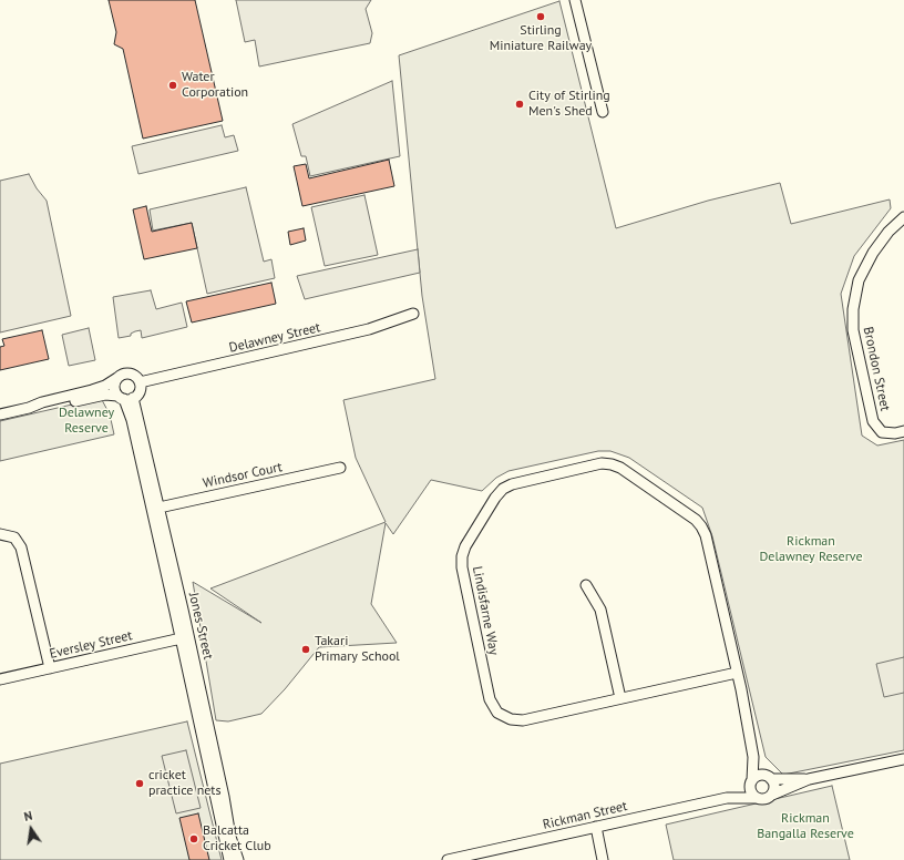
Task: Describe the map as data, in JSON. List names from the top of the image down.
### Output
{
  "streets": {
    "street": [
      "Delawney Street",
      "Brondon Street",
      "Windsor Court",
      "Lindisfarne Way",
      "Jones Street",
      "Eversley Street",
      "Rickman Street"
    ]
  },
  "crossings": [
    ["Delawney Street", "Jones Street"],
    ["Windsor Court", "Jones Street"],
    ["Lindisfarne Way", "Rickman Street"],
    ["Jones Street", "Eversley Street"]
  ],
  "parks": ["Delawney Reserve", "Rickman Delawney Reserve", "Rickman Bangalla Reserve"],
  "places": [
    "Stirling Miniature Railway",
    "Water Corporation",
    "City of Stirling Men's Shed",
    "Takari Primary School",
    "cricket practice nets",
    "Balcatta Cricket Club"
  ],
  "north": "top"
}
